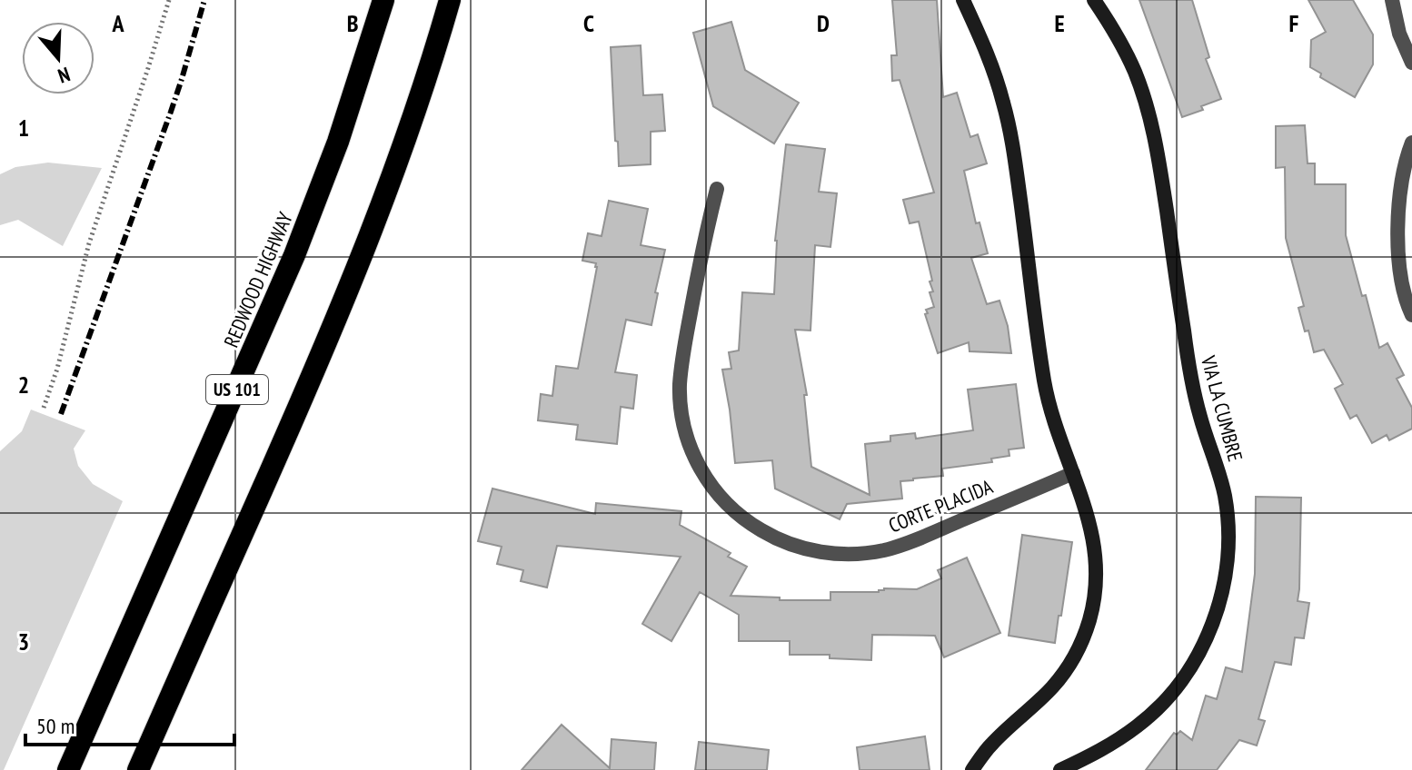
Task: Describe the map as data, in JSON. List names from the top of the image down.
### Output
{
  "streets": {
    "highway": ["REDWOOD HIGHWAY", "US 101"],
    "street": ["VIA LA CUMBRE", "CORTE PLACIDA"]
  },
  "scale_bar": "50 m",
  "north": "bottom",
  "grid": {
    "columns": [
      "A",
      "B",
      "C",
      "D",
      "E",
      "F"
    ],
    "rows": ["1", "2", "3"]
  }
}
